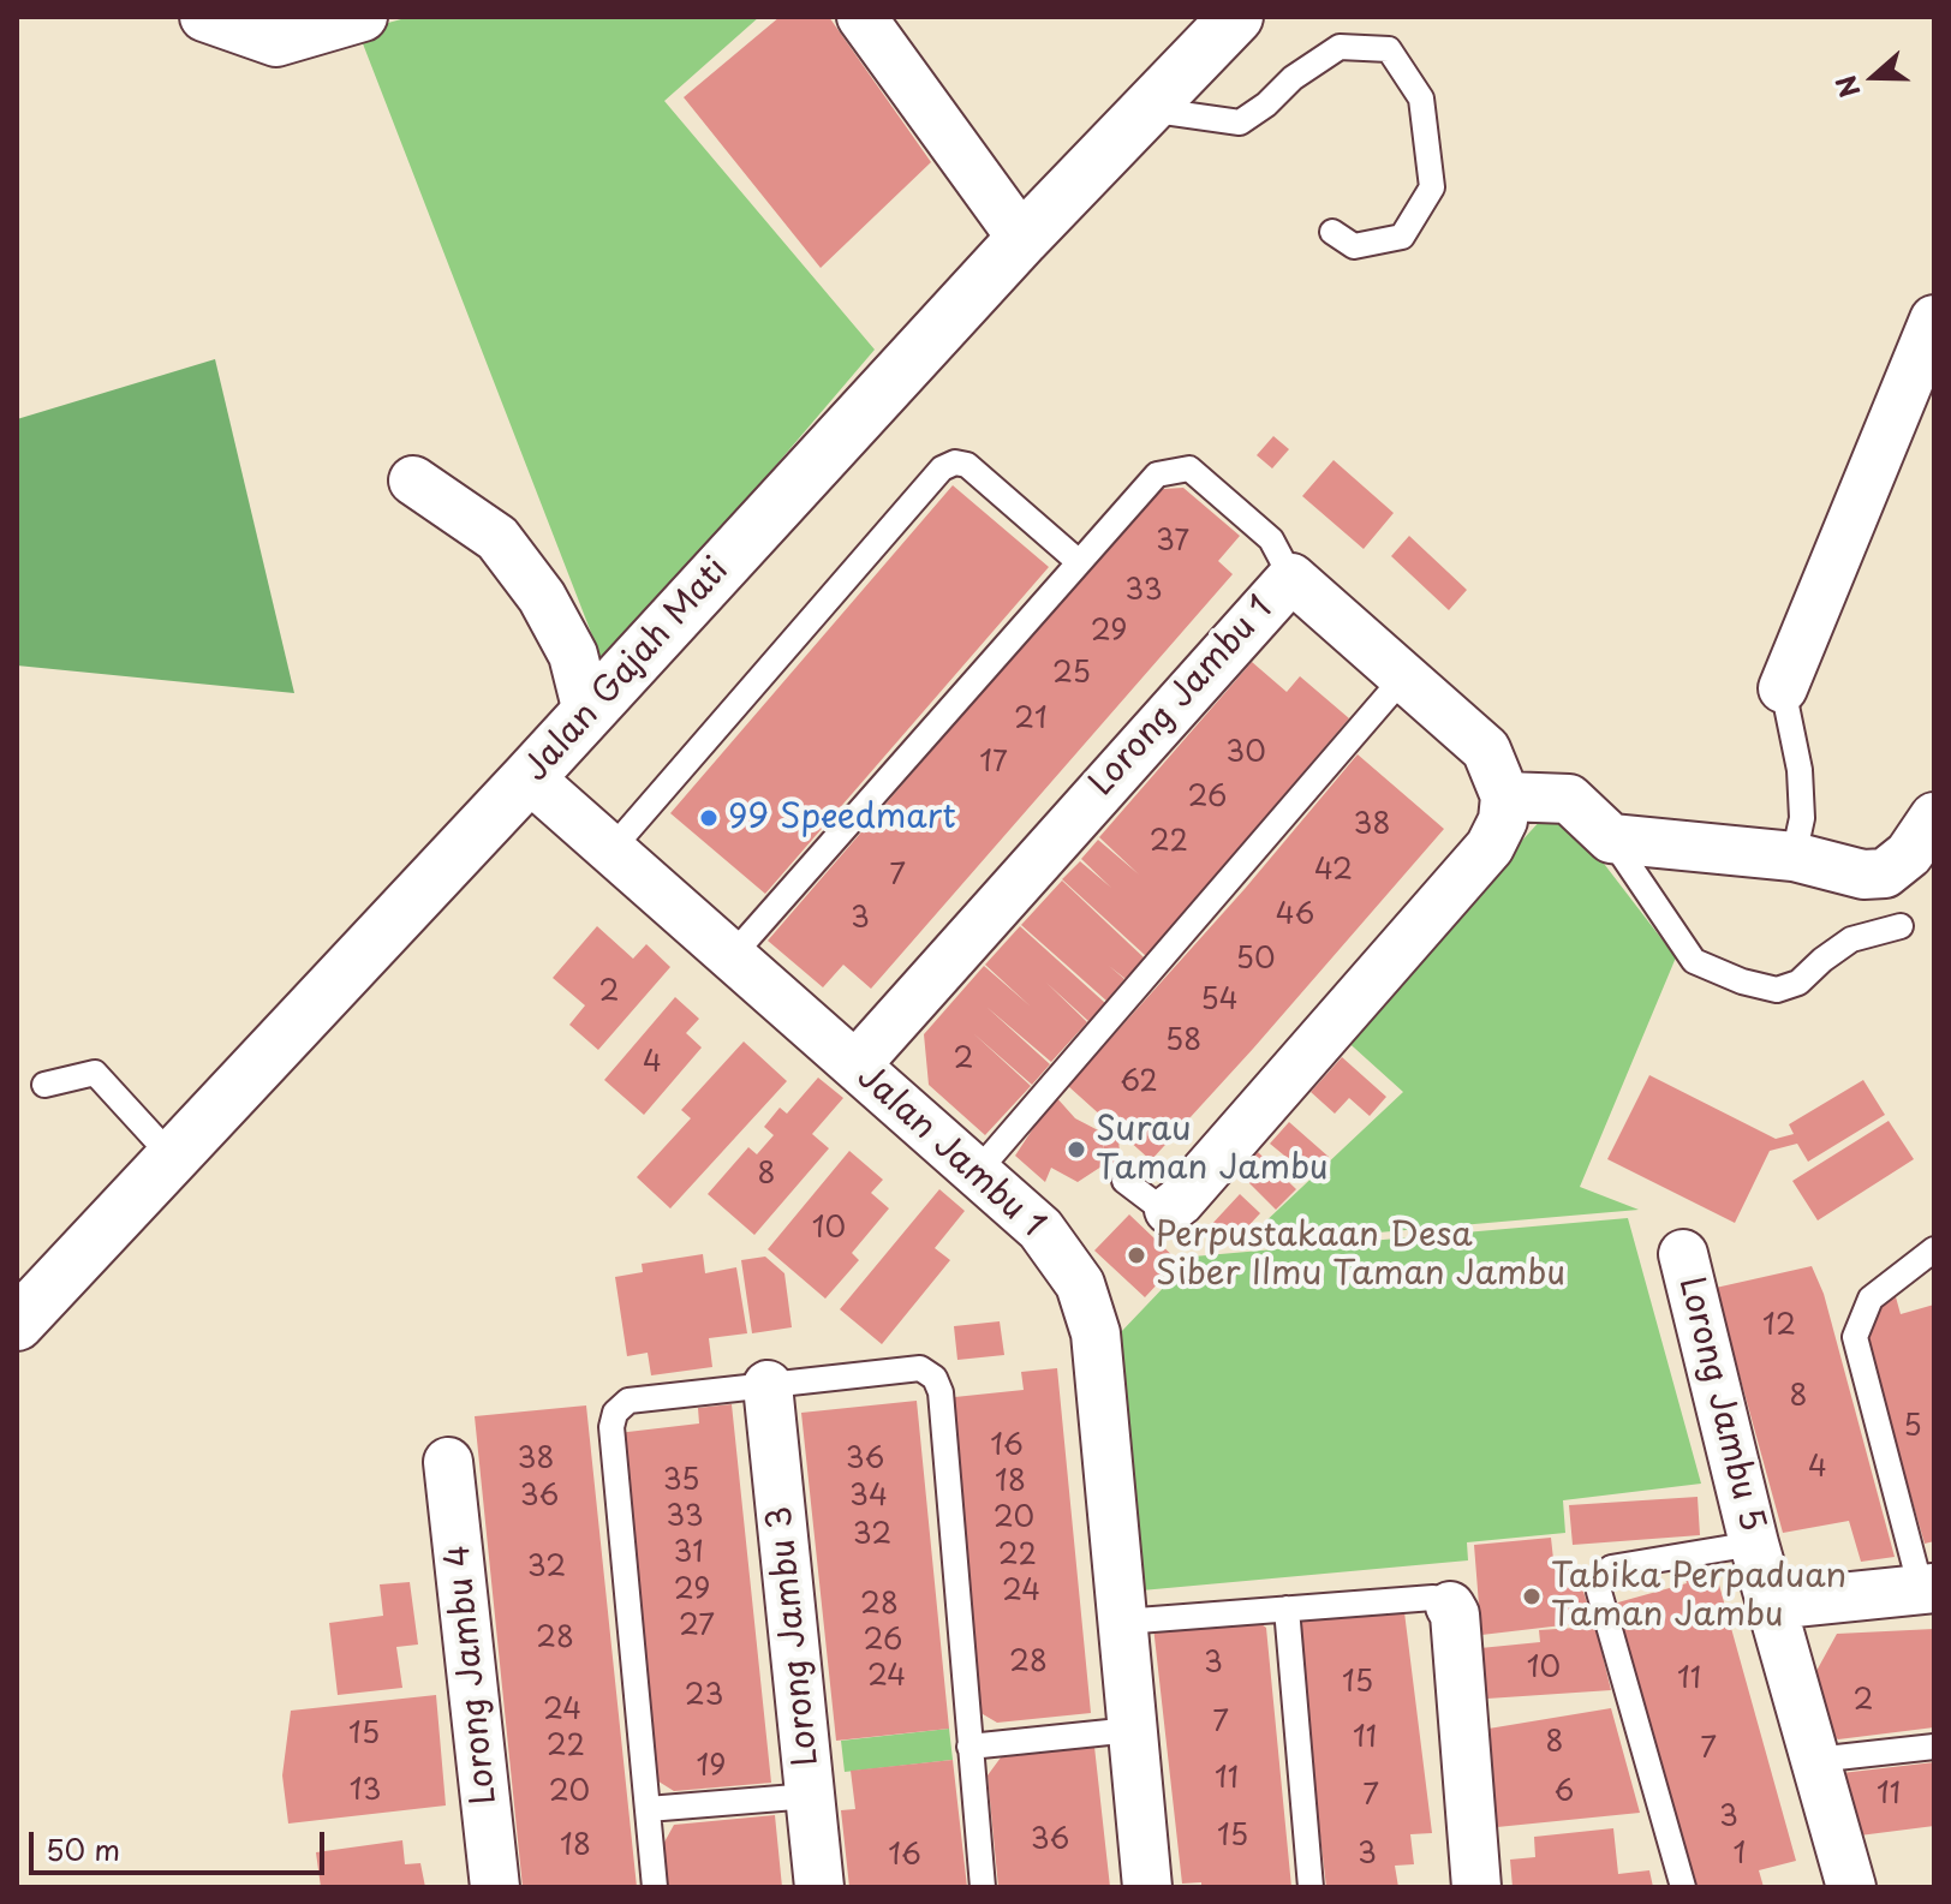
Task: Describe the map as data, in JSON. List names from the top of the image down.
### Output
{
  "streets": {
    "main road": ["Jalan Gajah Mati"],
    "street": [
      "Lorong Jambu 1",
      "Jalan Jambu 1",
      "Lorong Jambu 5",
      "Lorong Jambu 3",
      "Lorong Jambu 4"
    ]
  },
  "crossings": [
    ["Jalan Gajah Mati", "Jalan Jambu 1"],
    ["Lorong Jambu 1", "Jalan Jambu 1"]
  ],
  "places": [
    "99 Speedmart",
    "Surau Taman Jambu",
    "Perpustakaan Desa Siber Ilmu Taman Jambu",
    "Tabika Perpaduan Taman Jambu"
  ],
  "house_numbers": [
    "37",
    "33",
    "29",
    "25",
    "21",
    "30",
    "17",
    "26",
    "38",
    "22",
    "42",
    "7",
    "46",
    "3",
    "50",
    "2",
    "54",
    "58",
    "2",
    "4",
    "62",
    "8",
    "10",
    "12",
    "8",
    "5",
    "16",
    "38",
    "36",
    "4",
    "35",
    "18",
    "36",
    "34",
    "33",
    "20",
    "32",
    "31",
    "22",
    "32",
    "29",
    "24",
    "28",
    "27",
    "28",
    "26",
    "28",
    "3",
    "10",
    "24",
    "11",
    "15",
    "23",
    "2",
    "24",
    "7",
    "15",
    "11",
    "8",
    "22",
    "7",
    "19",
    "11",
    "13",
    "20",
    "6",
    "11",
    "7",
    "3",
    "15",
    "36",
    "18",
    "3",
    "1",
    "16"
  ],
  "scale_bar": "50 m",
  "north": "left"
}
